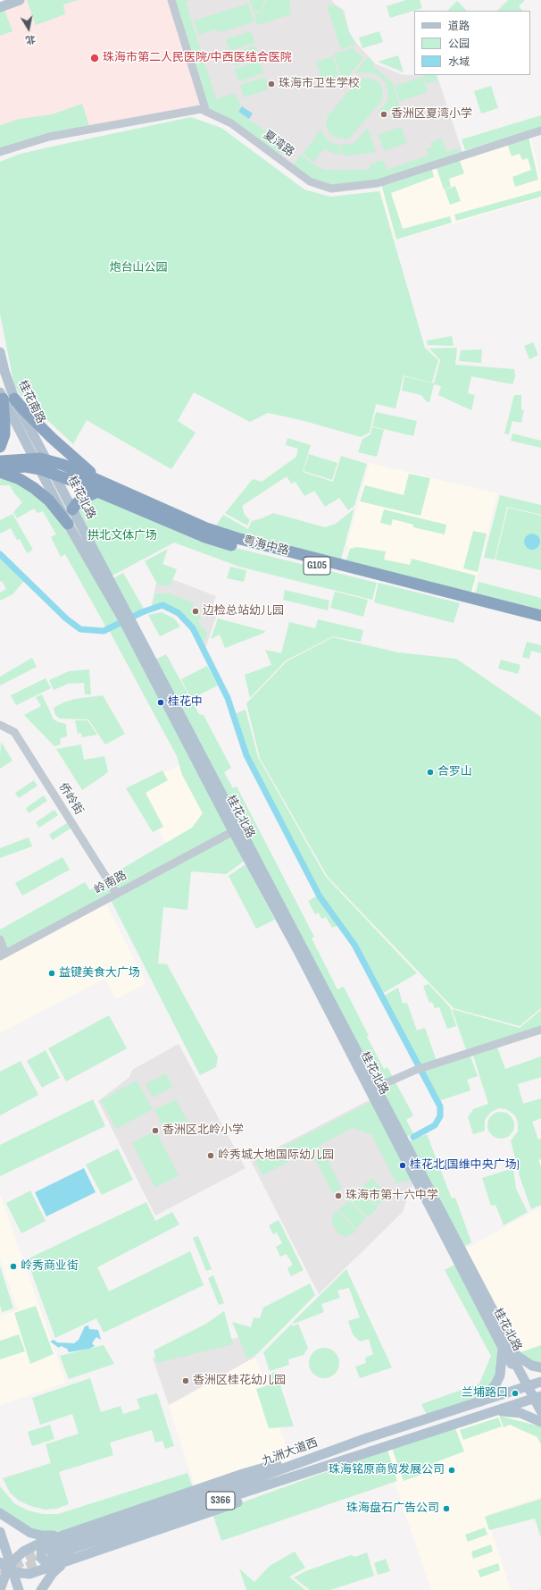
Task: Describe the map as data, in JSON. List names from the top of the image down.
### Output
{
  "streets": {
    "highway": ["粤海中路", "G105"],
    "main road": [
      "桂花南路",
      "桂花北路",
      "九洲大道西",
      "S366"
    ],
    "street": ["夏湾路", "侨岭街", "岭南路"]
  },
  "crossings": [
    ["桂花南路", "桂花北路"],
    ["桂花南路", "粤海中路"],
    ["桂花北路", "粤海中路"],
    ["桂花北路", "岭南路"],
    ["侨岭街", "岭南路"]
  ],
  "parks": ["炮台山公园", "拱北文体广场"],
  "places": [
    "珠海市第二人民医院/中西医结合医院",
    "珠海市卫生学校",
    "香洲区夏湾小学",
    "边检总站幼儿园",
    "桂花中",
    "合罗山",
    "益键美食大广场",
    "香洲区北岭小学",
    "岭秀城大地国际幼儿园",
    "桂花北(国维中央广场)",
    "珠海市第十六中学",
    "岭秀商业街",
    "香洲区桂花幼儿园",
    "兰埔路口",
    "珠海铭原商贸发展公司",
    "珠海盘石广告公司"
  ],
  "legend": ["道路", "公园", "水域"],
  "north": "bottom"
}
